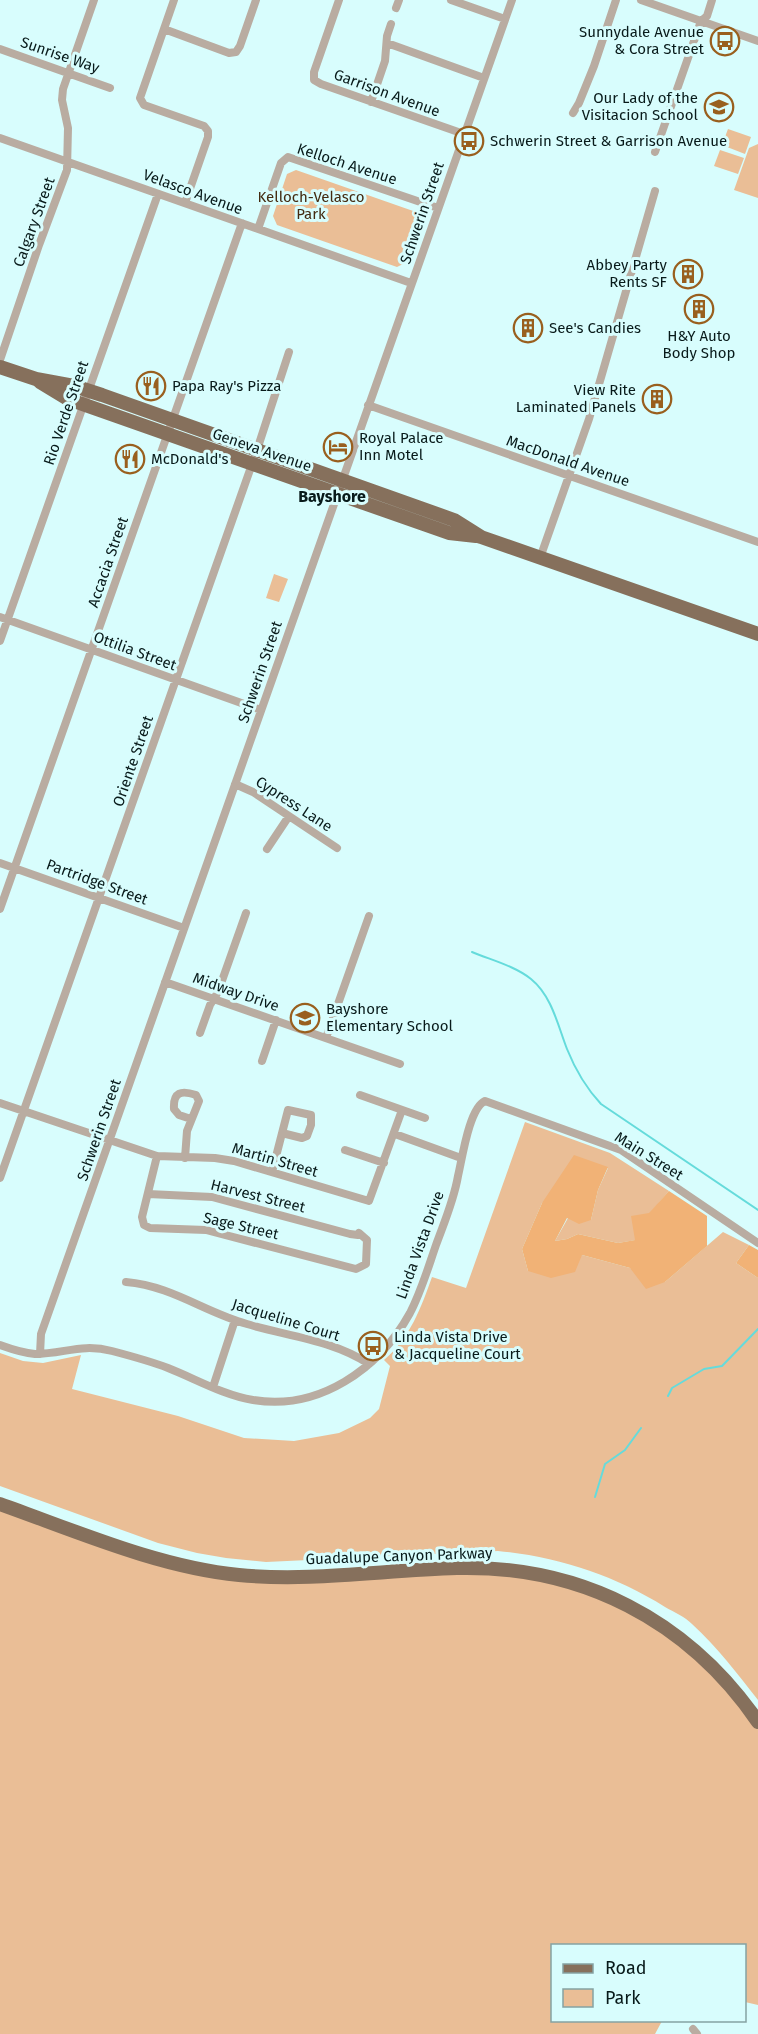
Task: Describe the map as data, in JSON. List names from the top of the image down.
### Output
{
  "streets": {
    "main road": ["Geneva Avenue", "Guadalupe Canyon Parkway"],
    "street": [
      "Sunrise Way",
      "Garrison Avenue",
      "Kelloch Avenue",
      "Velasco Avenue",
      "Schwerin Street",
      "Calgary Street",
      "Rio Verde Street",
      "MacDonald Avenue",
      "Accacia Street",
      "Ottilia Street",
      "Oriente Street",
      "Cypress Lane",
      "Partridge Street",
      "Midway Drive",
      "Main Street",
      "Martin Street",
      "Harvest Street",
      "Sage Street",
      "Linda Vista Drive",
      "Jacqueline Court"
    ]
  },
  "crossings": [
    ["Sunrise Way", "Calgary Street"],
    ["Garrison Avenue", "Schwerin Street"],
    ["Kelloch Avenue", "Velasco Avenue"],
    ["Kelloch Avenue", "Schwerin Street"],
    ["Velasco Avenue", "Schwerin Street"],
    ["Velasco Avenue", "Calgary Street"],
    ["Velasco Avenue", "Rio Verde Street"],
    ["Velasco Avenue", "Accacia Street"],
    ["Schwerin Street", "Geneva Avenue"],
    ["Schwerin Street", "MacDonald Avenue"],
    ["Schwerin Street", "Ottilia Street"],
    ["Schwerin Street", "Cypress Lane"],
    ["Schwerin Street", "Partridge Street"],
    ["Schwerin Street", "Midway Drive"],
    ["Schwerin Street", "Martin Street"],
    ["Schwerin Street", "Linda Vista Drive"],
    ["Rio Verde Street", "Geneva Avenue"],
    ["Rio Verde Street", "Ottilia Street"],
    ["Geneva Avenue", "Accacia Street"],
    ["Geneva Avenue", "Oriente Street"],
    ["Accacia Street", "Ottilia Street"],
    ["Accacia Street", "Partridge Street"],
    ["Ottilia Street", "Oriente Street"],
    ["Oriente Street", "Partridge Street"],
    ["Oriente Street", "Martin Street"],
    ["Main Street", "Linda Vista Drive"],
    ["Martin Street", "Sage Street"],
    ["Harvest Street", "Sage Street"],
    ["Linda Vista Drive", "Jacqueline Court"]
  ],
  "districts": ["Bayshore"],
  "parks": ["Kelloch-Velasco Park"],
  "places": {
    "bus stop": ["Sunnydale Avenue & Cora Street", "Schwerin Street & Garrison Avenue", "Linda Vista Drive & Jacqueline Court"],
    "school or university": ["Our Lady of the Visitacion School", "Bayshore Elementary School"],
    "building": [
      "Abbey Party Rents SF",
      "H&Y Auto Body Shop",
      "See's Candies",
      "View Rite Laminated Panels"
    ],
    "restaurant": ["Papa Ray's Pizza", "McDonald's"],
    "hotel": ["Royal Palace Inn Motel"]
  },
  "legend": ["Road", "Park"]
}
